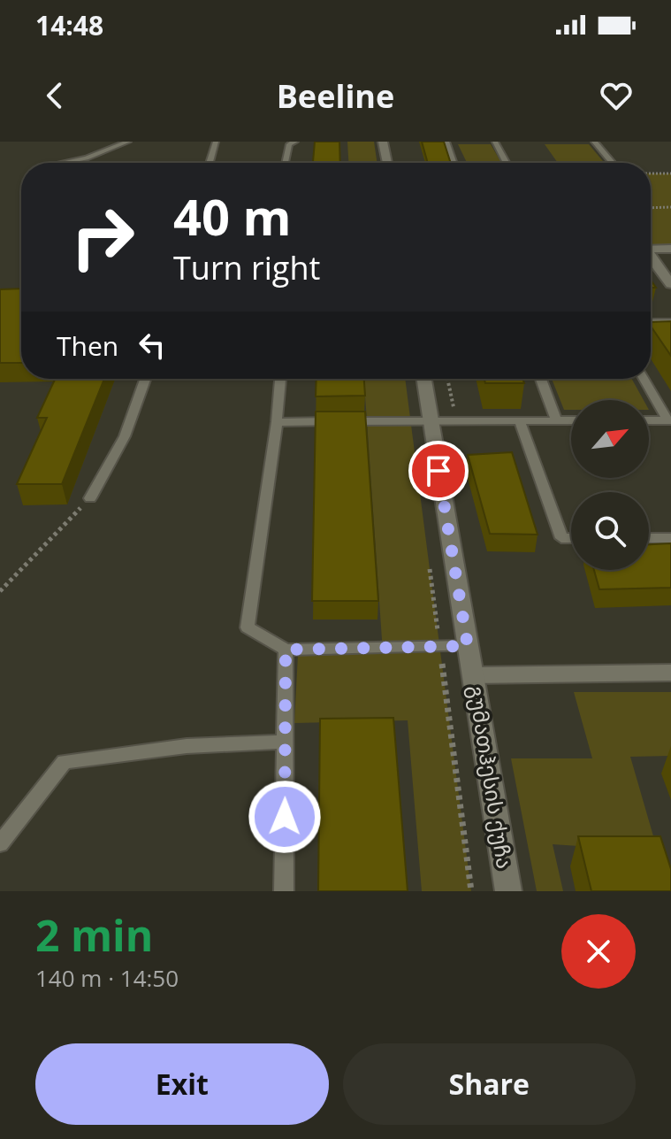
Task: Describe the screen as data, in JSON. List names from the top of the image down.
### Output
{
  "streets": {
    "street": ["გუმათჰესის ქუჩა"]
  },
  "north": "top right",
  "page": {
    "status": "14:48",
    "header": "Beeline",
    "turn": ["40 m", "Turn right"],
    "then": "Then",
    "heading": ["2 min", "140 m · 14:50"],
    "buttons": ["Exit", "Share"]
  }
}
